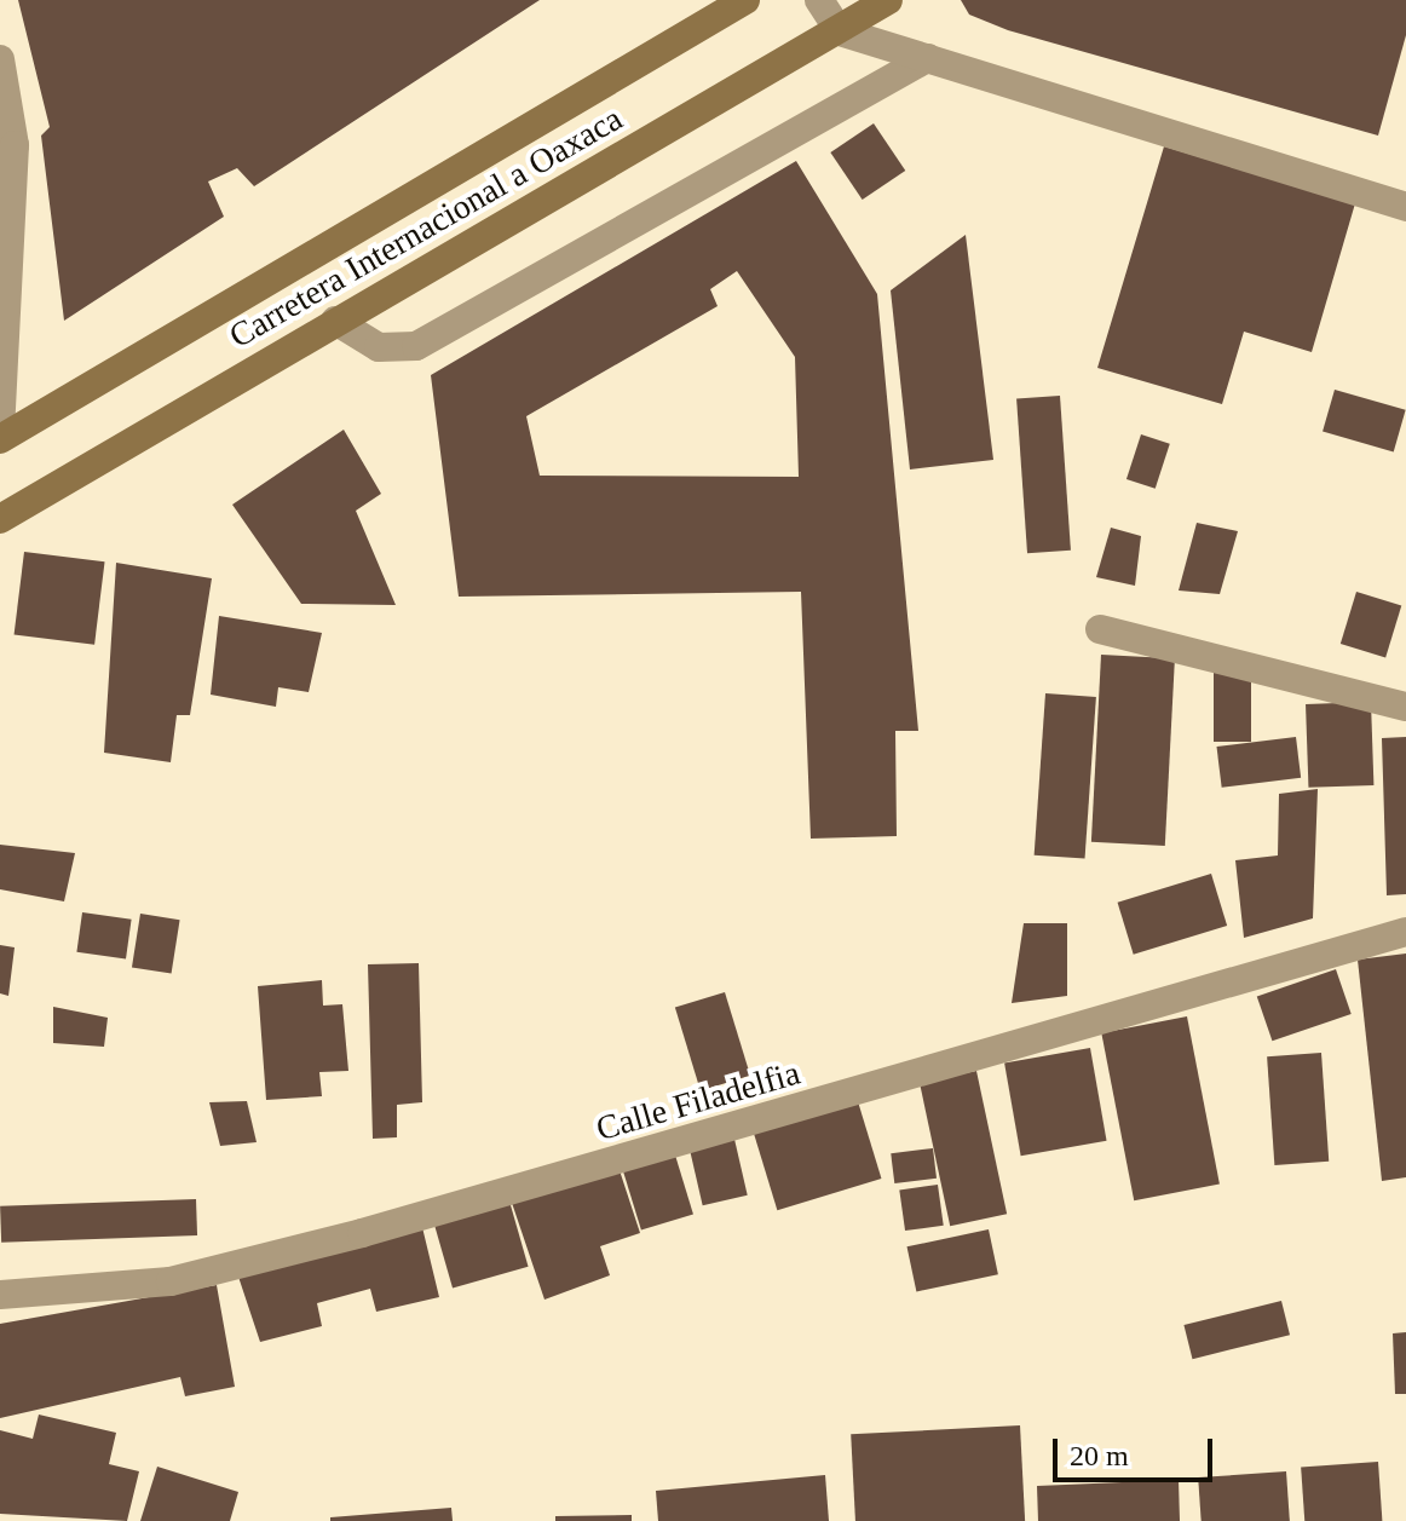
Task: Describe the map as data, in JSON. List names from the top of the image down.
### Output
{
  "streets": {
    "street": ["Carretera Internacional a Oaxaca", "Calle Filadelfia"]
  },
  "scale_bar": "20 m"
}
